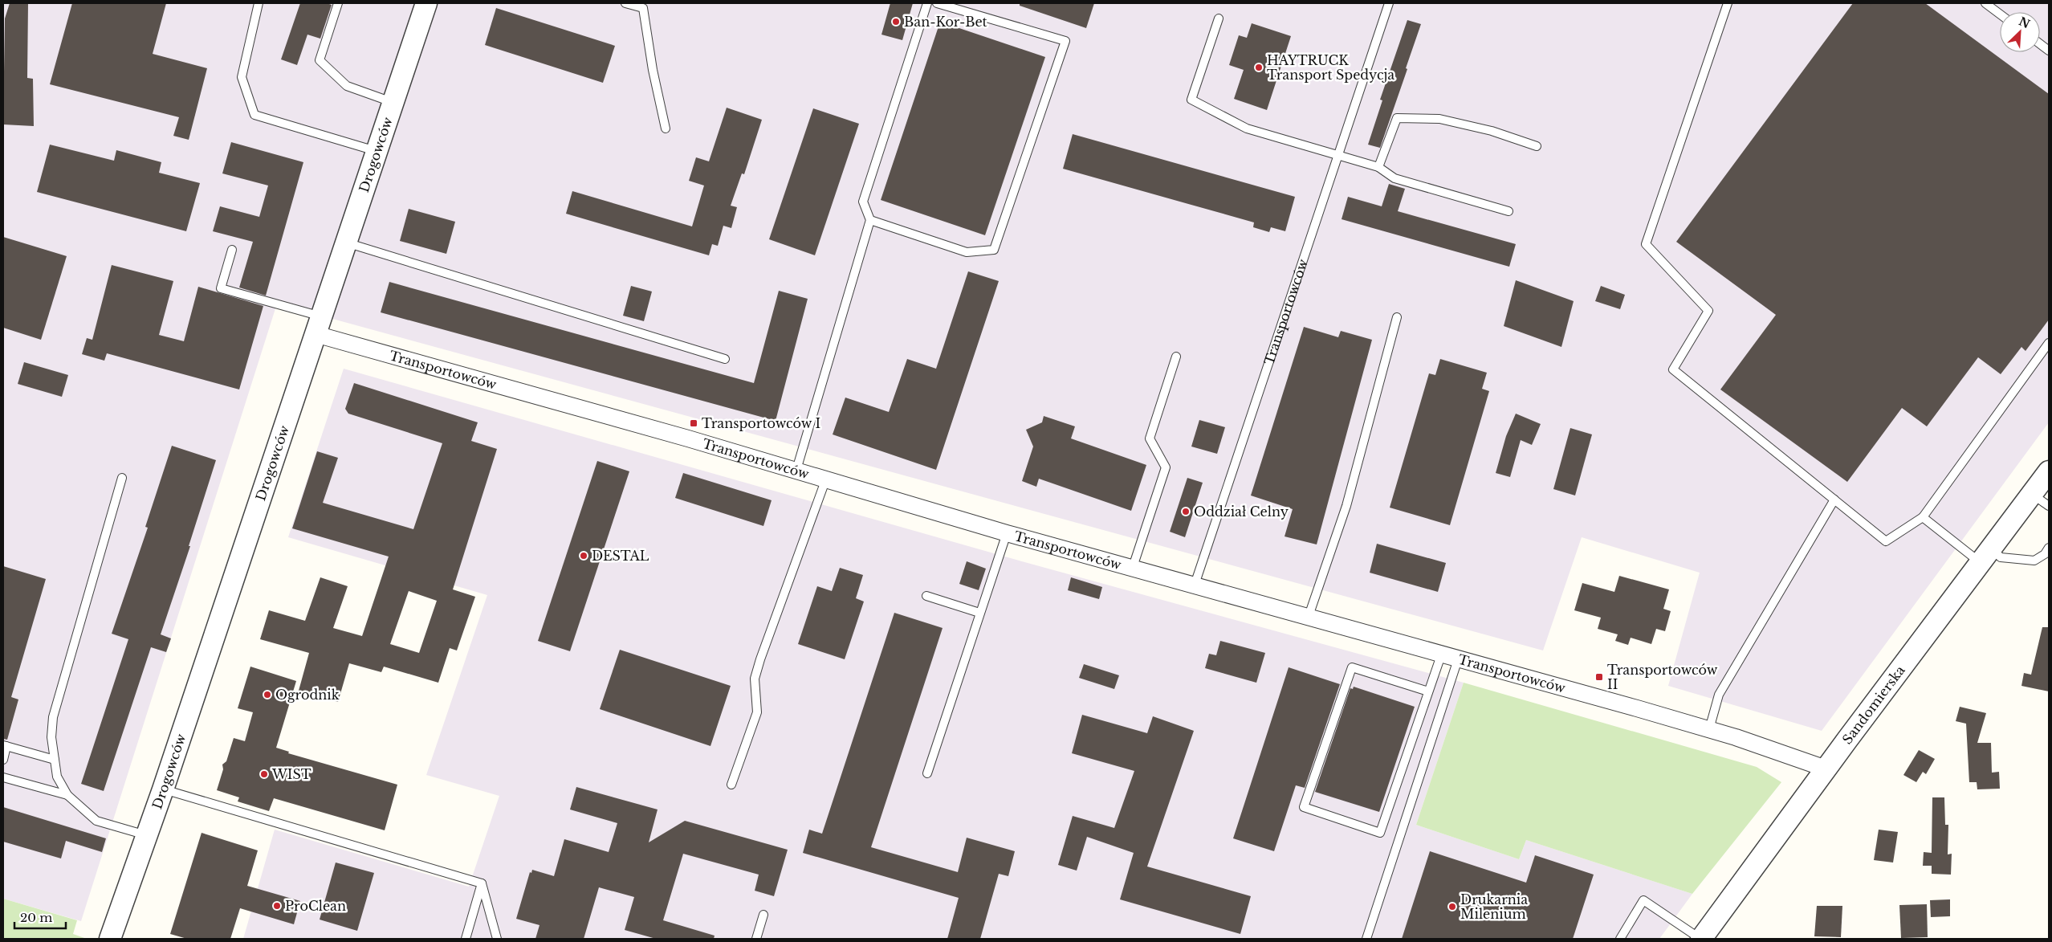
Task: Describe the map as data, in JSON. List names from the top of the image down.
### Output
{
  "streets": {
    "street": ["Drogowców", "Transportowców", "Sandomierska"]
  },
  "crossings": [
    ["Drogowców", "Transportowców"],
    ["Transportowców", "Sandomierska"]
  ],
  "places": {
    "other": [
      "Ban-Kor-Bet",
      "HAYTRUCK Transport Spedycja",
      "Oddział Celny",
      "DESTAL",
      "Ogrodnik",
      "WIST",
      "ProClean",
      "Drukarnia Milenium"
    ],
    "transit": ["Transportowców I", "Transportowców II"]
  },
  "scale_bar": "20 m",
  "north": "top right"
}
